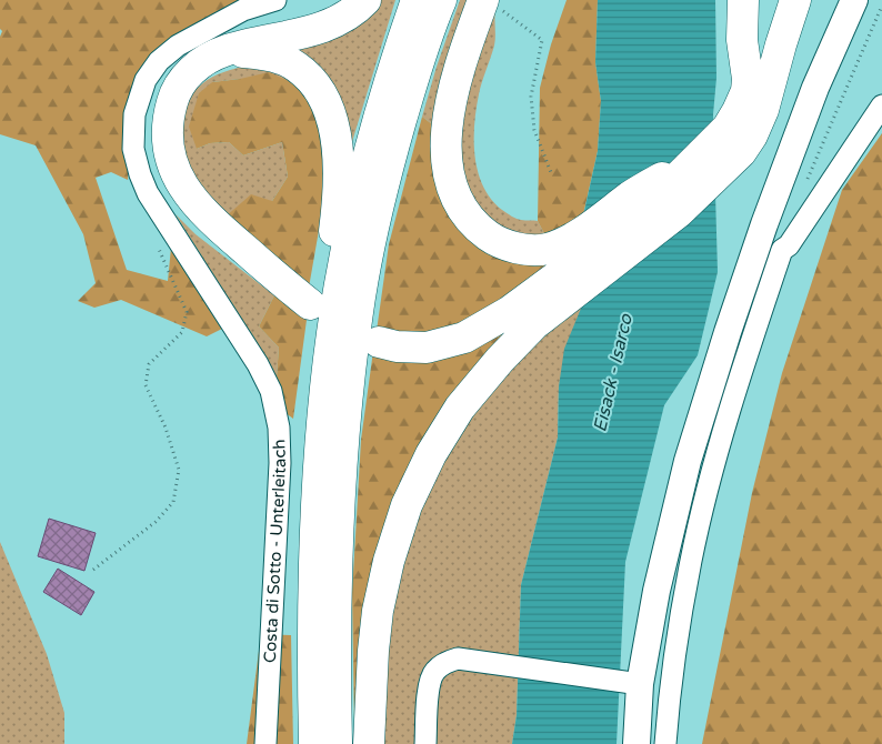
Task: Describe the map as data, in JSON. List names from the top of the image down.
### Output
{
  "streets": {
    "street": ["Costa di Sotto - Unterleitach"]
  },
  "water": ["Eisack - Isarco"]
}
